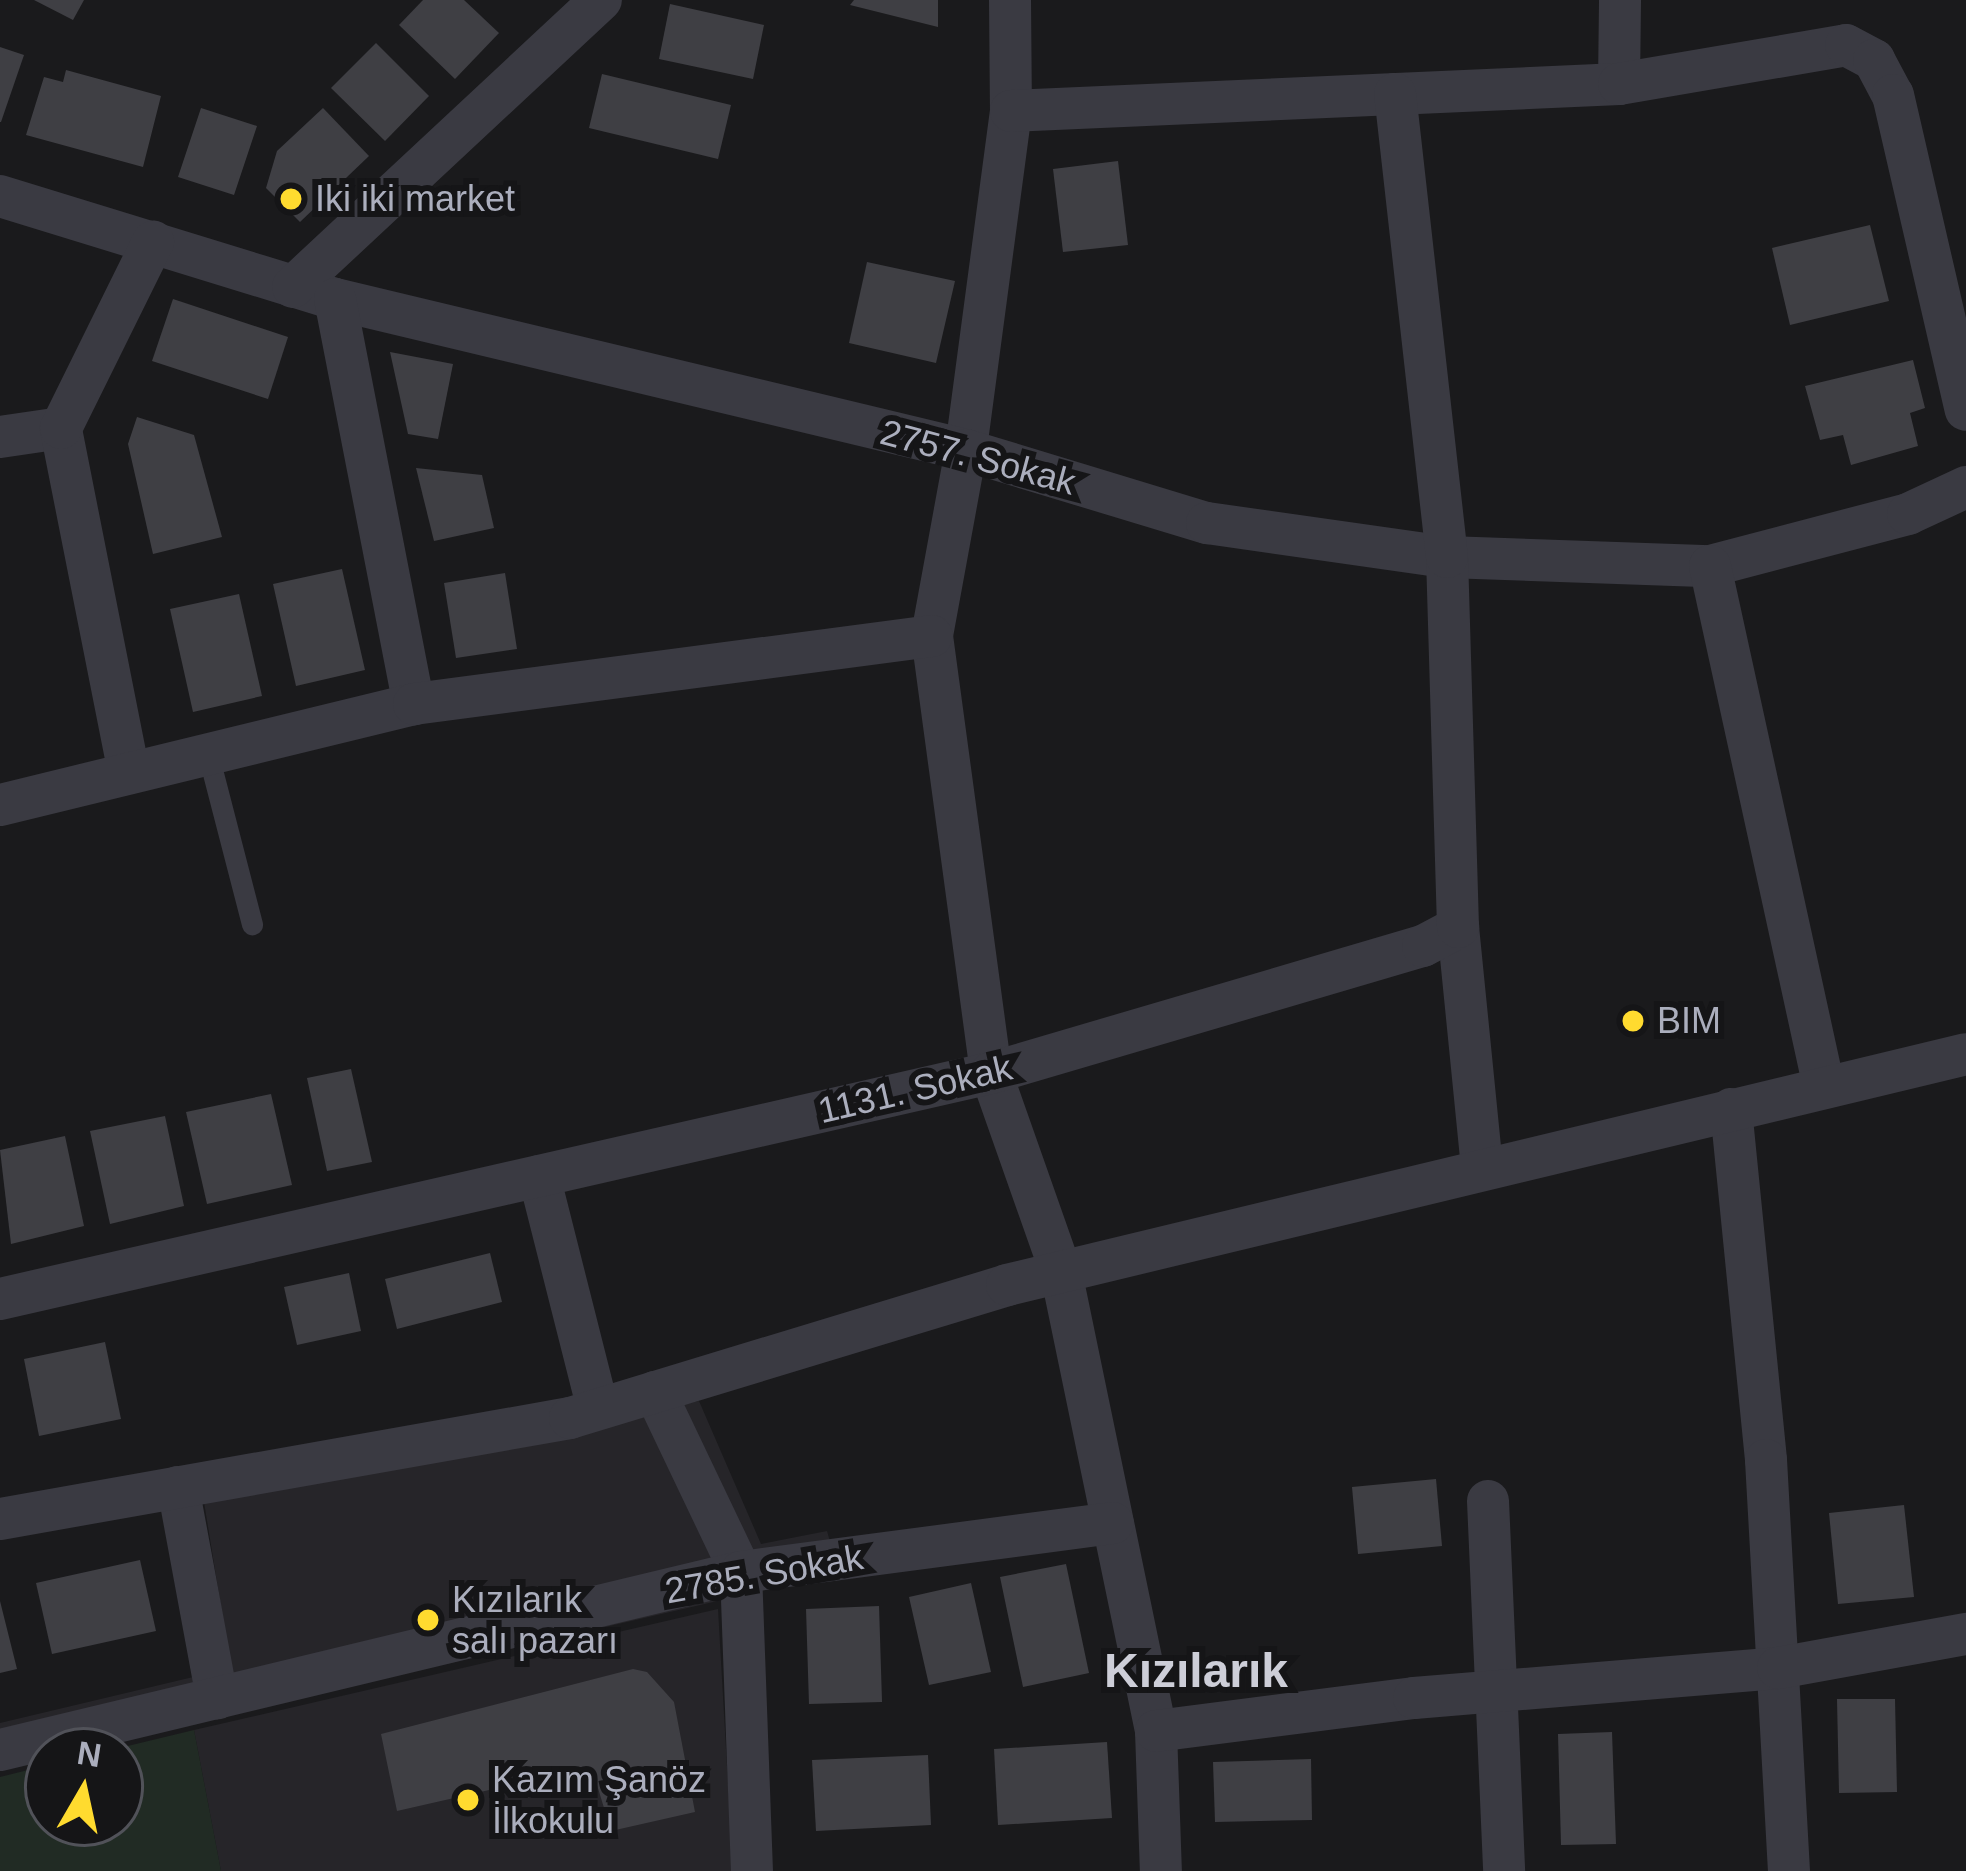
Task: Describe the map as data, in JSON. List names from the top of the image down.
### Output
{
  "streets": {
    "street": ["2757. Sokak", "1131. Sokak", "2785. Sokak"]
  },
  "districts": ["Kızılarık"],
  "places": [
    "Iki iki market",
    "BIM",
    "Kızılarık salı pazarı",
    "Kazım Şanöz İlkokulu"
  ],
  "north": "top"
}
